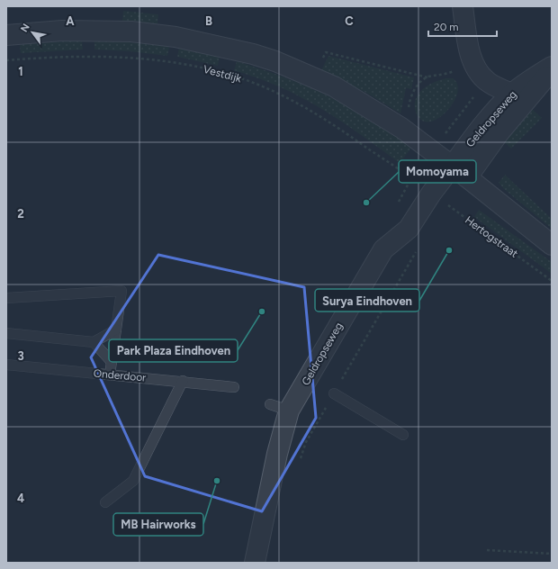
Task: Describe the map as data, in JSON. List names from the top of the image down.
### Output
{
  "streets": {
    "street": ["Geldropseweg"],
    "lane": ["Onderdoor"],
    "path": ["Vestdijk", "Hertogstraat"]
  },
  "crossings": [
    ["Geldropseweg", "Hertogstraat"]
  ],
  "places": [
    "Momoyama",
    "Surya Eindhoven",
    "Park Plaza Eindhoven",
    "MB Hairworks"
  ],
  "scale_bar": "20 m",
  "north": "top left",
  "grid": {
    "columns": ["A", "B", "C"],
    "rows": [
      "1",
      "2",
      "3",
      "4"
    ]
  }
}
